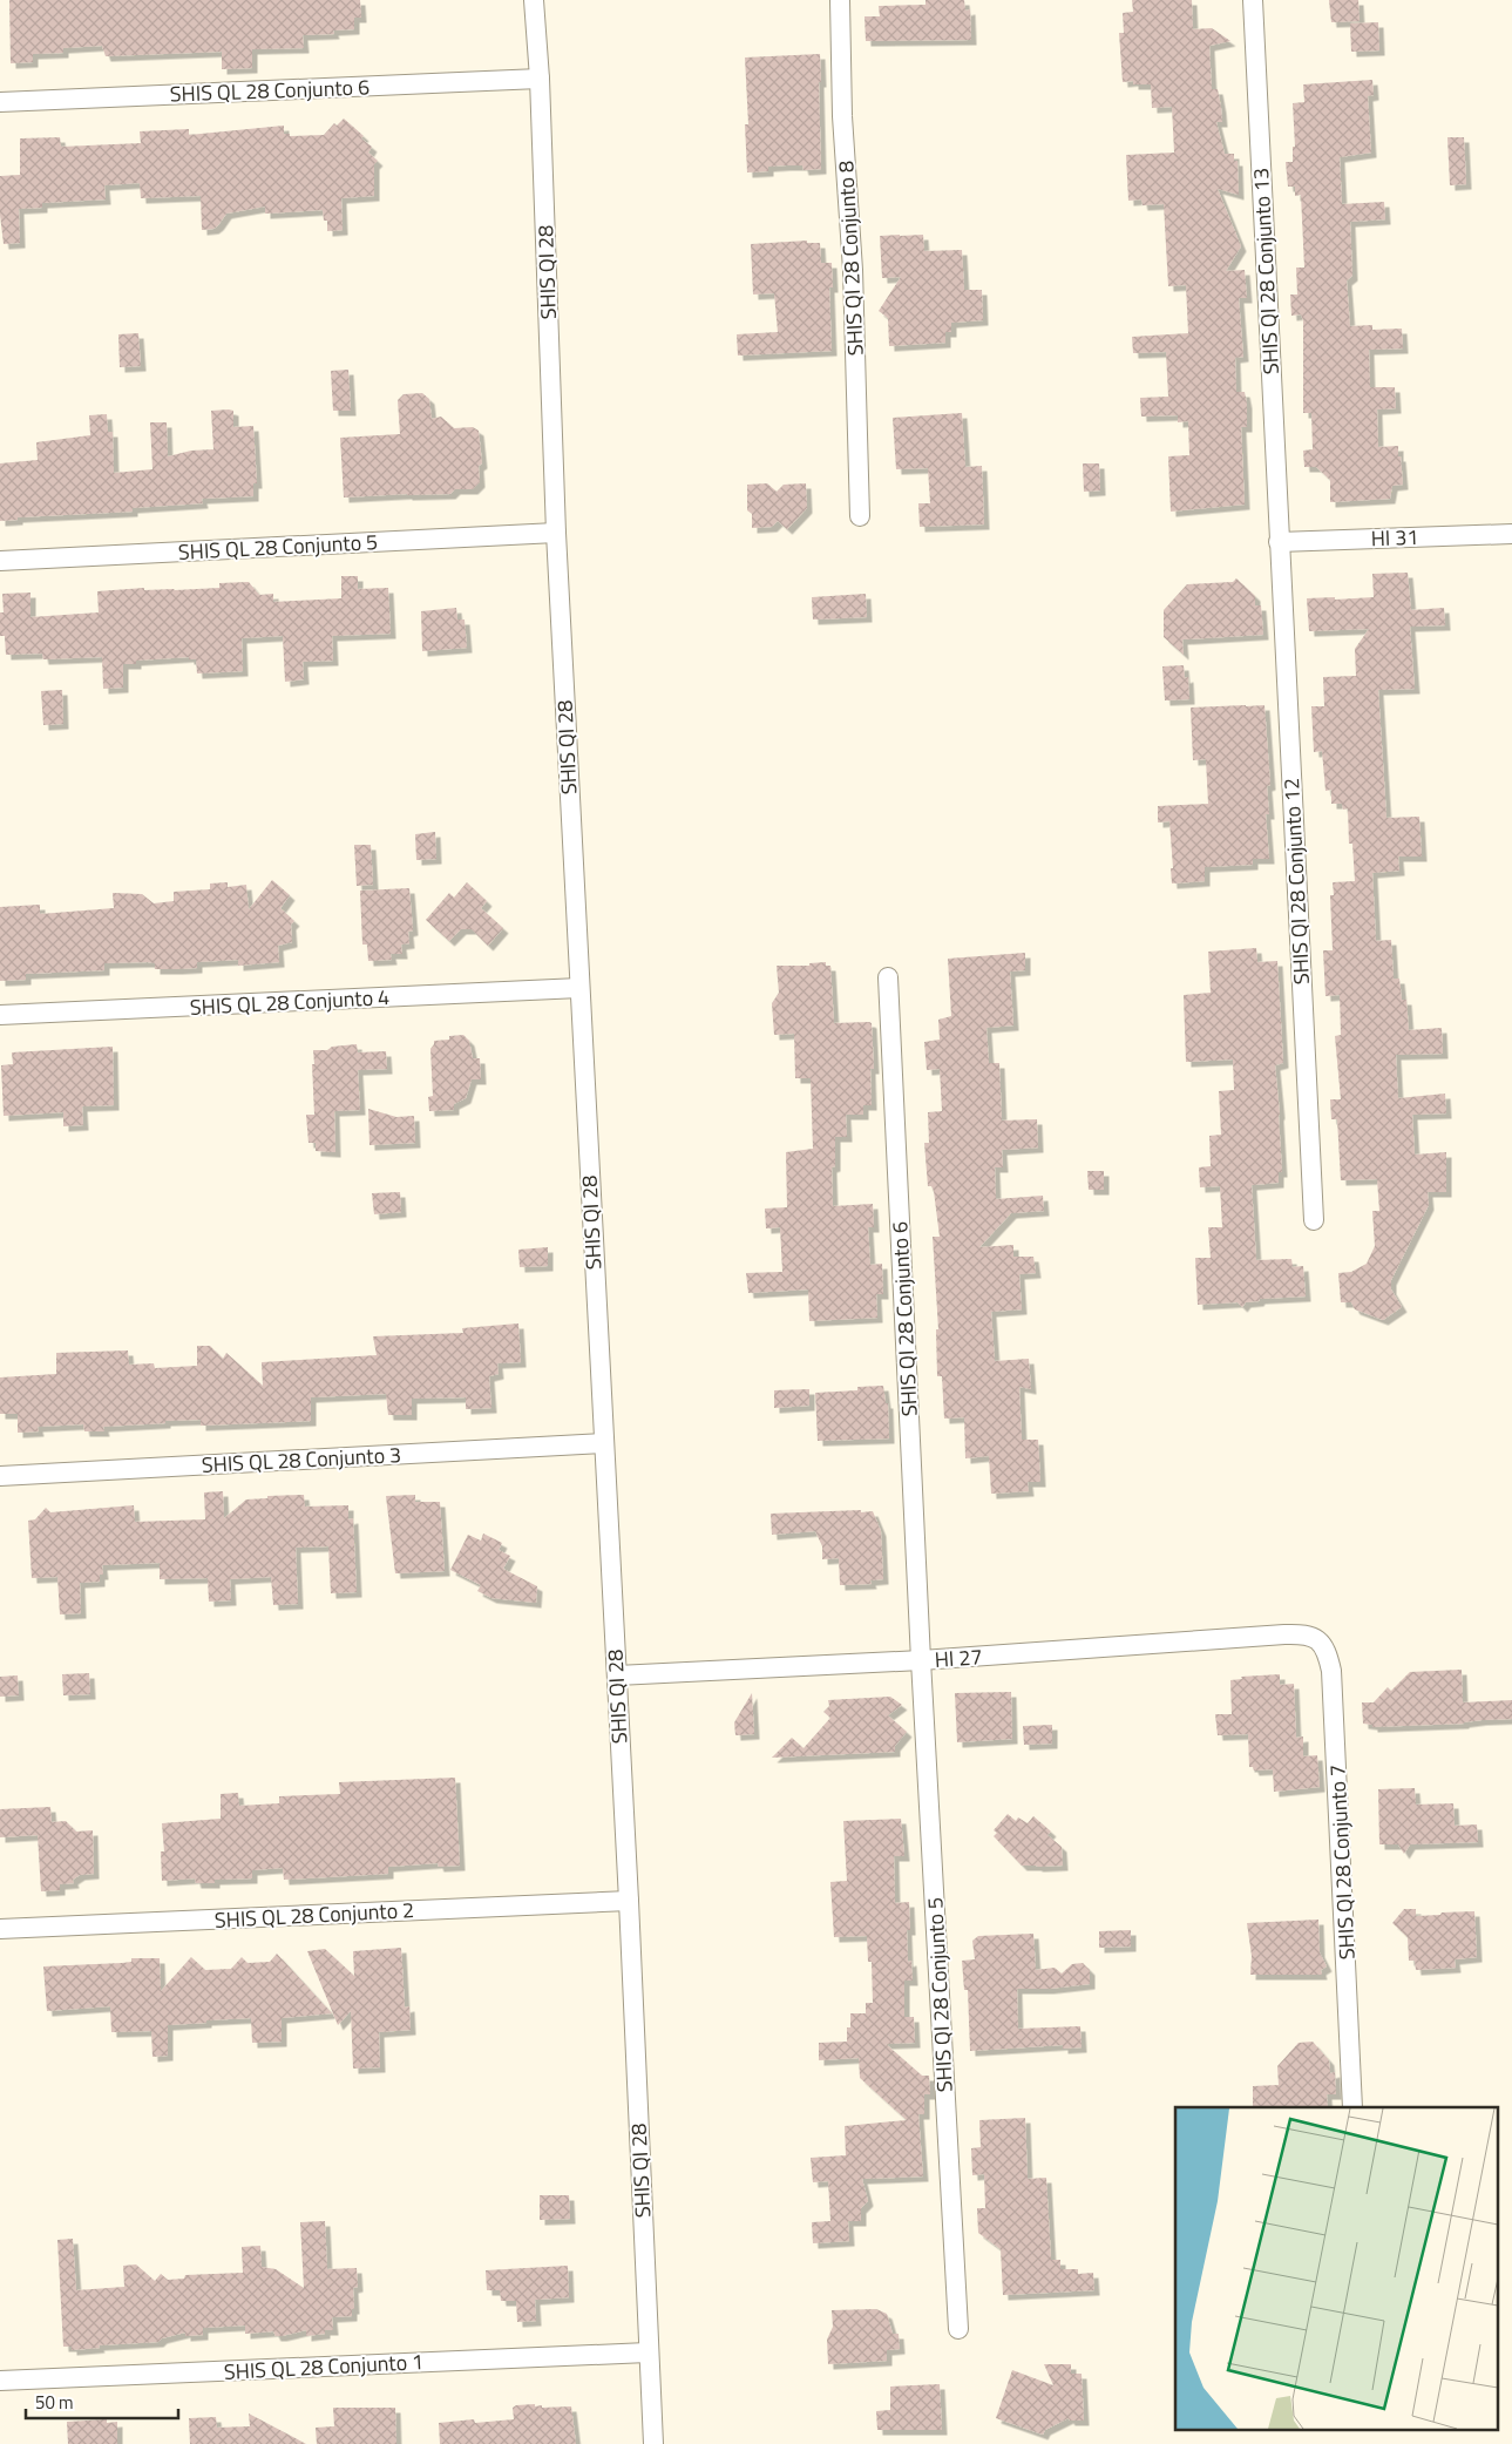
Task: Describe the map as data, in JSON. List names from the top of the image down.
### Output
{
  "streets": {
    "street": [
      "SHIS QL 28 Conjunto 6",
      "SHIS QI 28 Conjunto 8",
      "SHIS QI 28 Conjunto 13",
      "SHIS QI 28",
      "HI 31",
      "SHIS QL 28 Conjunto 5",
      "SHIS QI 28 Conjunto 12",
      "SHIS QL 28 Conjunto 4",
      "SHIS QI 28 Conjunto 6",
      "SHIS QL 28 Conjunto 3",
      "HI 27",
      "SHIS QI 28 Conjunto 7",
      "SHIS QL 28 Conjunto 2",
      "SHIS QI 28 Conjunto 5",
      "SHIS QL 28 Conjunto 1"
    ]
  },
  "crossings": [
    ["SHIS QL 28 Conjunto 6", "SHIS QI 28"],
    ["SHIS QI 28 Conjunto 13", "HI 31"],
    ["SHIS QI 28 Conjunto 13", "SHIS QI 28 Conjunto 12"],
    ["SHIS QI 28", "SHIS QL 28 Conjunto 5"],
    ["SHIS QI 28", "SHIS QL 28 Conjunto 4"],
    ["SHIS QI 28", "SHIS QL 28 Conjunto 3"],
    ["SHIS QI 28", "HI 27"],
    ["SHIS QI 28", "SHIS QL 28 Conjunto 2"],
    ["SHIS QI 28", "SHIS QL 28 Conjunto 1"],
    ["HI 31", "SHIS QI 28 Conjunto 12"],
    ["SHIS QI 28 Conjunto 6", "HI 27"],
    ["SHIS QI 28 Conjunto 6", "SHIS QI 28 Conjunto 5"],
    ["HI 27", "SHIS QI 28 Conjunto 7"],
    ["HI 27", "SHIS QI 28 Conjunto 5"]
  ],
  "scale_bar": "50 m"
}
